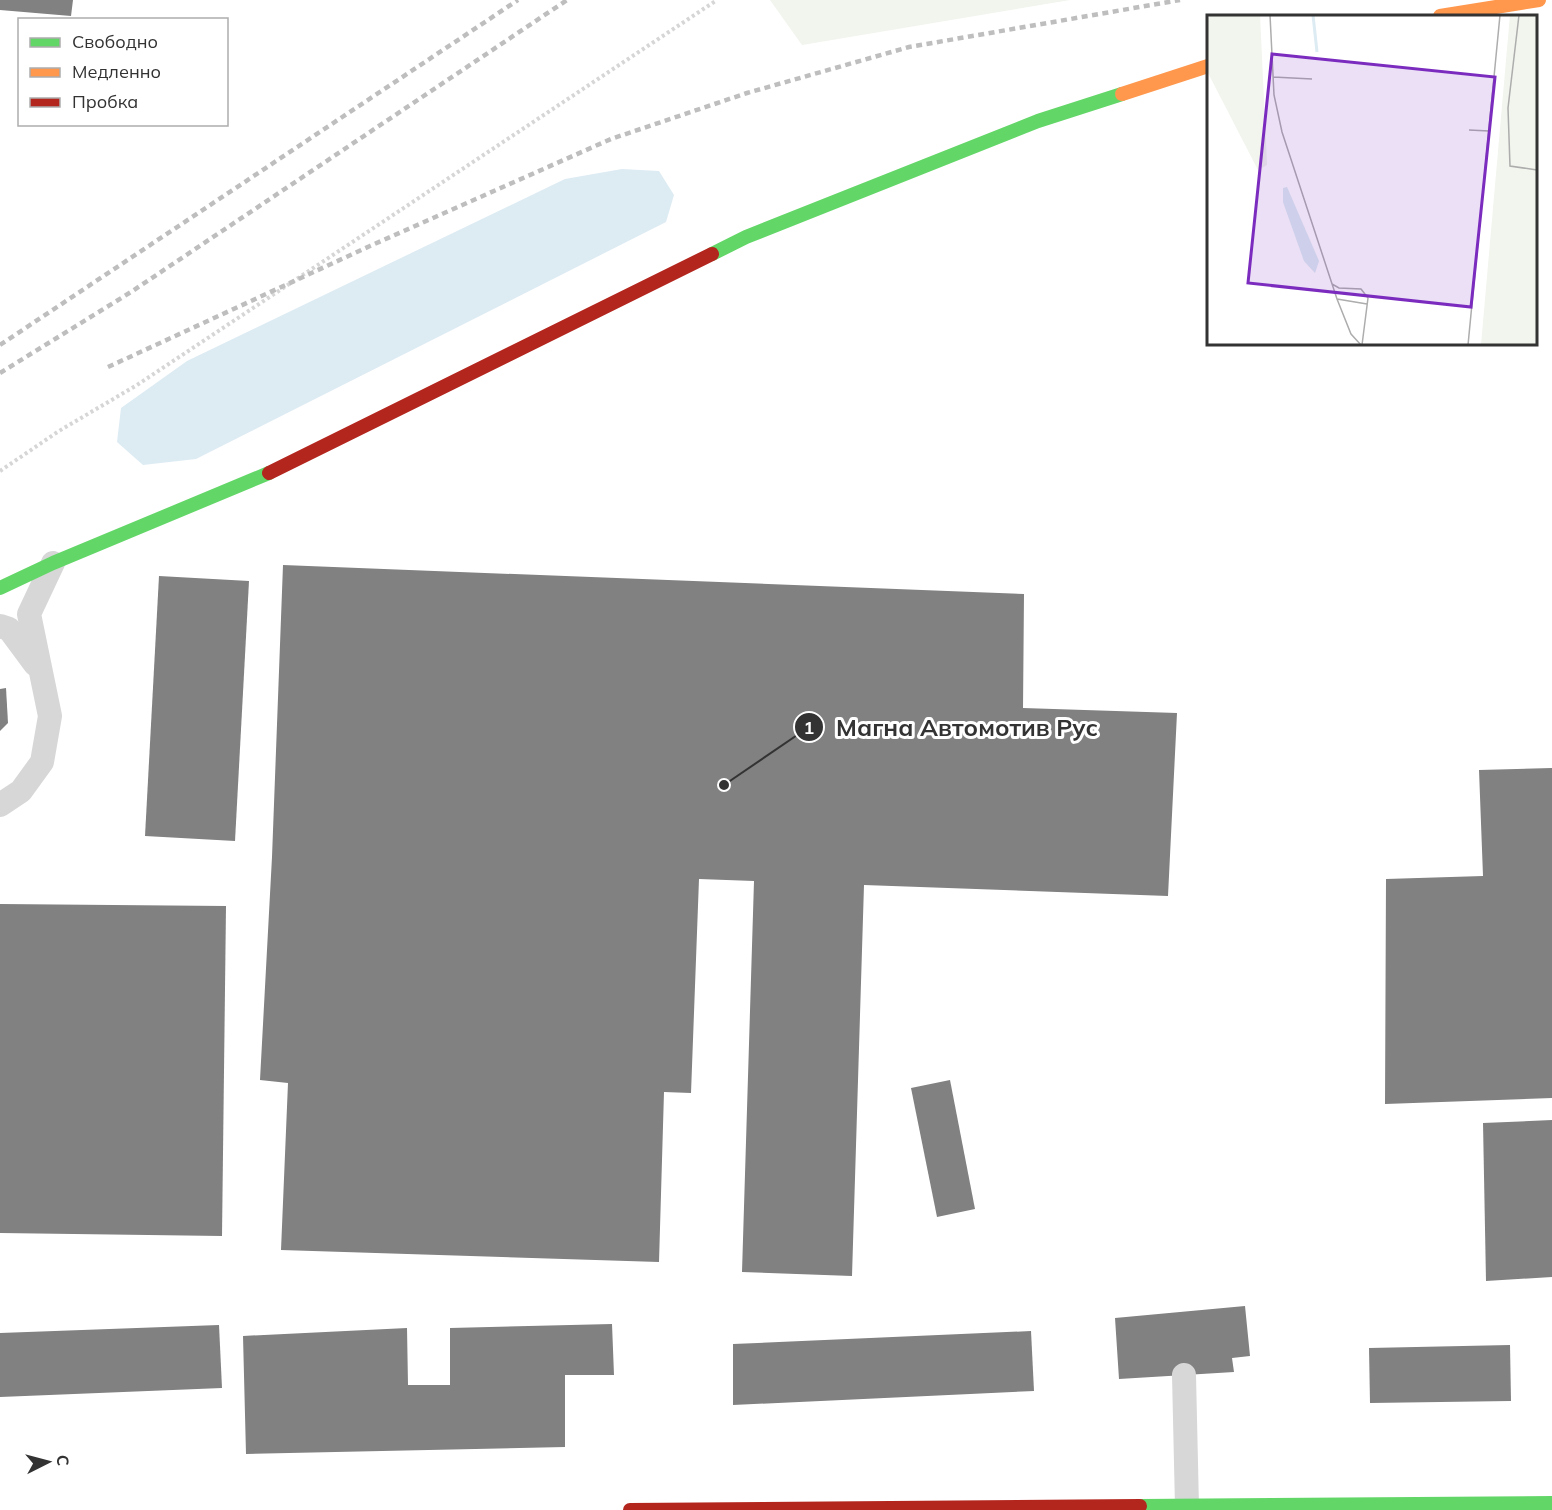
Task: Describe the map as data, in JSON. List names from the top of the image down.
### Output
{
  "places": ["Магна Автомотив Рус"],
  "legend": ["Свободно", "Медленно", "Пробка"],
  "north": "right"
}
